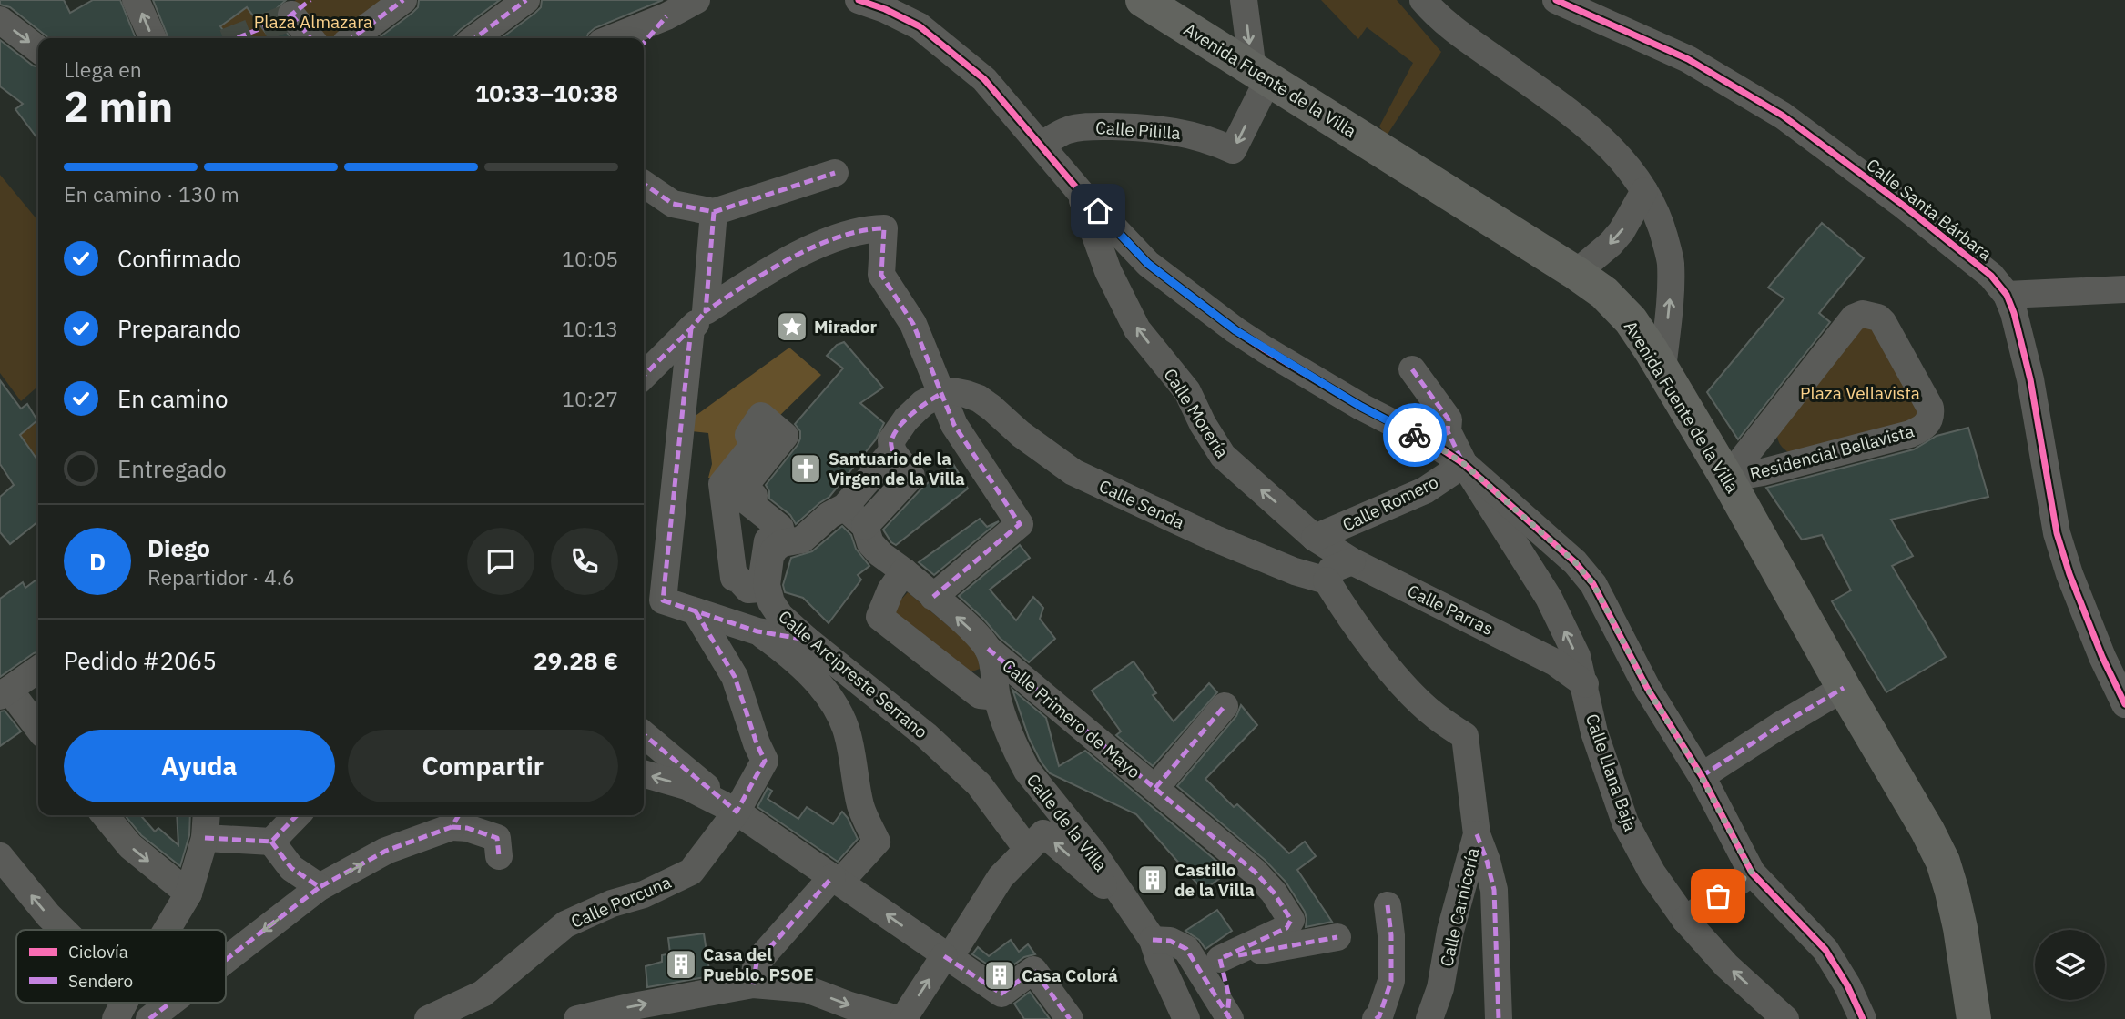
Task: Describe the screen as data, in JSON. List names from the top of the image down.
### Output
{
  "streets": {
    "main road": ["Avenida Fuente de la Villa"],
    "street": [
      "Calle Pililla",
      "Calle Santa Bárbara",
      "Calle Morería",
      "Residencial Bellavista",
      "Calle Romero",
      "Calle Senda",
      "Calle Parras",
      "Calle Arcipreste Serrano",
      "Calle Primero de Mayo",
      "Calle Llana Baja",
      "Calle de la Villa",
      "Calle Porcuna",
      "Calle Carnicería"
    ]
  },
  "crossings": [
    ["Avenida Fuente de la Villa", "Calle Pililla"],
    ["Avenida Fuente de la Villa", "Residencial Bellavista"],
    ["Calle Morería", "Calle Romero"],
    ["Calle Morería", "Calle Parras"],
    ["Calle Romero", "Calle Parras"],
    ["Calle Romero", "Calle Llana Baja"],
    ["Calle Senda", "Calle Carnicería"],
    ["Calle Parras", "Calle Llana Baja"],
    ["Calle Arcipreste Serrano", "Calle de la Villa"],
    ["Calle Primero de Mayo", "Calle de la Villa"]
  ],
  "one_way": ["Calle Pililla"],
  "parks": ["Plaza Almazara", "Plaza Vellavista"],
  "places": {
    "place": ["Mirador"],
    "church": ["Santuario de la Virgen de la Villa"],
    "building": ["Castillo de la Villa", "Casa del Pueblo. PSOE", "Casa Colorá"]
  },
  "legend": ["Ciclovía", "Sendero"],
  "page": {
    "heading": ["2 min", "Llega en", "10:33–10:38"],
    "panel": [
      "Diego",
      "Repartidor · 4.6",
      "Pedido #2065",
      "29.28 €"
    ],
    "bar": "En camino · 130 m",
    "list": [
      ["Confirmado", "10:05"],
      ["Preparando", "10:13"],
      ["En camino", "10:27"],
      "Entregado"
    ],
    "round": "D",
    "buttons": ["Ayuda", "Compartir"]
  }
}
